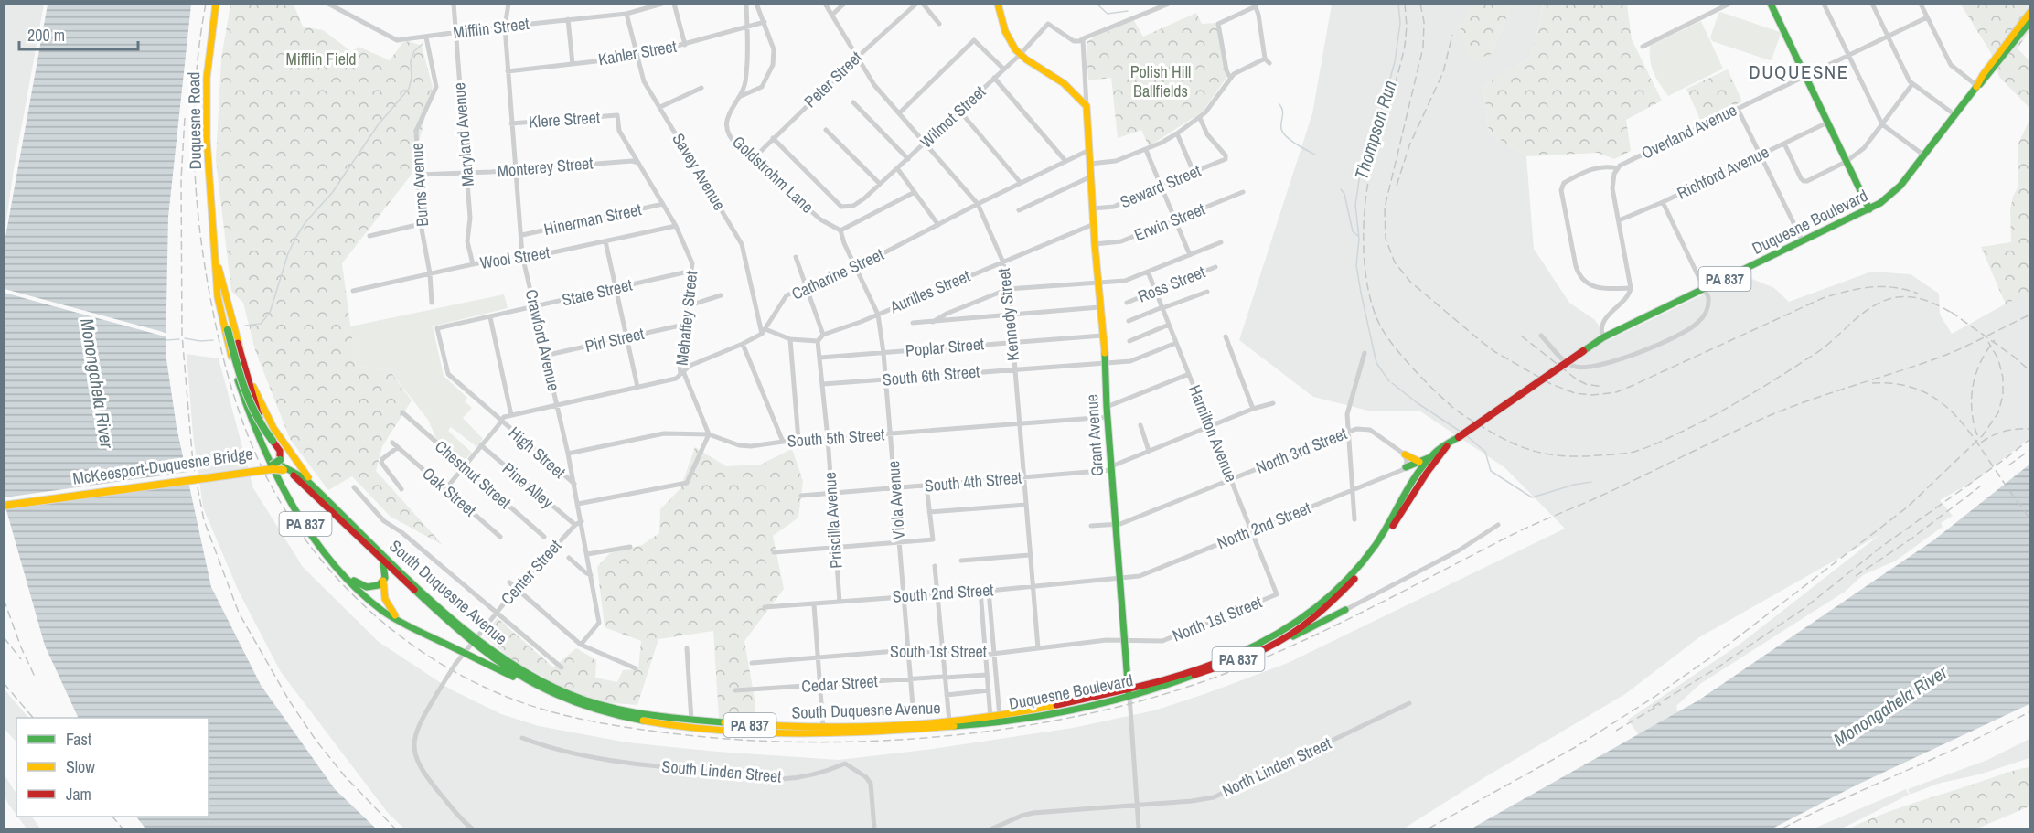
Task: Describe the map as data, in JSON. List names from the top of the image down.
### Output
{
  "streets": {
    "main road": [
      "Duquesne Road",
      "Duquesne Boulevard",
      "PA 837",
      "Grant Avenue",
      "McKeesport-Duquesne Bridge",
      "South Duquesne Avenue"
    ],
    "street": [
      "Mifflin Street",
      "Kahler Street",
      "Peter Street",
      "Wilmot Street",
      "Klere Street",
      "Overland Avenue",
      "Maryland Avenue",
      "Monterey Street",
      "Savey Avenue",
      "Richford Avenue",
      "Goldstrohm Lane",
      "Burns Avenue",
      "Seward Street",
      "Hinerman Street",
      "Erwin Street",
      "Wool Street",
      "Catharine Street",
      "Ross Street",
      "Aurilles Street",
      "State Street",
      "Kennedy Street",
      "Mehaffey Street",
      "Crawford Avenue",
      "Pirl Street",
      "Poplar Street",
      "South 6th Street",
      "Hamilton Avenue",
      "South 5th Street",
      "North 3rd Street",
      "High Street",
      "Chestnut Street",
      "South 4th Street",
      "Pine Alley",
      "Oak Street",
      "Viola Avenue",
      "Priscilla Avenue",
      "North 2nd Street",
      "Center Street",
      "South 2nd Street",
      "North 1st Street",
      "South 1st Street",
      "Cedar Street",
      "North Linden Street",
      "South Linden Street"
    ]
  },
  "crossings": [
    ["Mifflin Street", "Maryland Avenue"],
    ["Mifflin Street", "Savey Avenue"],
    ["Mifflin Street", "Burns Avenue"],
    ["Mifflin Street", "Crawford Avenue"],
    ["Kahler Street", "Savey Avenue"],
    ["Kahler Street", "Goldstrohm Lane"],
    ["Kahler Street", "Crawford Avenue"],
    ["Peter Street", "Wilmot Street"],
    ["Peter Street", "Goldstrohm Lane"],
    ["Peter Street", "Kennedy Street"],
    ["Wilmot Street", "Kennedy Street"],
    ["Wilmot Street", "Grant Avenue"],
    ["Klere Street", "Mehaffey Street"],
    ["Klere Street", "Crawford Avenue"],
    ["Duquesne Road", "PA 837"],
    ["Maryland Avenue", "Monterey Street"],
    ["Maryland Avenue", "Wool Street"],
    ["Monterey Street", "Burns Avenue"],
    ["Monterey Street", "Mehaffey Street"],
    ["Monterey Street", "Crawford Avenue"],
    ["Savey Avenue", "Catharine Street"],
    ["Burns Avenue", "Wool Street"],
    ["Seward Street", "Grant Avenue"],
    ["Hinerman Street", "Mehaffey Street"],
    ["Hinerman Street", "Crawford Avenue"],
    ["Erwin Street", "Grant Avenue"],
    ["Duquesne Boulevard", "Grant Avenue"],
    ["Duquesne Boulevard", "South Duquesne Avenue"],
    ["Wool Street", "Mehaffey Street"],
    ["Wool Street", "Crawford Avenue"],
    ["Catharine Street", "Kennedy Street"],
    ["Catharine Street", "Grant Avenue"],
    ["Catharine Street", "Viola Avenue"],
    ["PA 837", "McKeesport-Duquesne Bridge"],
    ["PA 837", "Center Street"],
    ["PA 837", "South Duquesne Avenue"],
    ["Ross Street", "Hamilton Avenue"],
    ["Aurilles Street", "Kennedy Street"],
    ["Aurilles Street", "Grant Avenue"],
    ["Aurilles Street", "Viola Avenue"],
    ["State Street", "Mehaffey Street"],
    ["State Street", "Crawford Avenue"],
    ["State Street", "High Street"],
    ["Kennedy Street", "Poplar Street"],
    ["Kennedy Street", "South 6th Street"],
    ["Kennedy Street", "South 5th Street"],
    ["Kennedy Street", "South 4th Street"],
    ["Kennedy Street", "South 2nd Street"],
    ["Kennedy Street", "South 1st Street"],
    ["Mehaffey Street", "Pirl Street"],
    ["Crawford Avenue", "Pirl Street"],
    ["Crawford Avenue", "South 5th Street"],
    ["Crawford Avenue", "High Street"],
    ["Crawford Avenue", "Center Street"],
    ["Poplar Street", "Grant Avenue"],
    ["Poplar Street", "Viola Avenue"],
    ["Poplar Street", "Priscilla Avenue"],
    ["South 6th Street", "Hamilton Avenue"],
    ["South 6th Street", "Grant Avenue"],
    ["South 6th Street", "Viola Avenue"],
    ["South 6th Street", "Priscilla Avenue"],
    ["Hamilton Avenue", "North 3rd Street"],
    ["Hamilton Avenue", "South 4th Street"],
    ["Hamilton Avenue", "North 2nd Street"],
    ["Hamilton Avenue", "North 1st Street"],
    ["Grant Avenue", "South 5th Street"],
    ["Grant Avenue", "North 3rd Street"],
    ["Grant Avenue", "South 4th Street"],
    ["Grant Avenue", "North 2nd Street"],
    ["Grant Avenue", "South 2nd Street"],
    ["Grant Avenue", "North 1st Street"],
    ["Grant Avenue", "South 1st Street"],
    ["Grant Avenue", "North Linden Street"],
    ["South 5th Street", "Viola Avenue"],
    ["South 5th Street", "Priscilla Avenue"],
    ["McKeesport-Duquesne Bridge", "South Duquesne Avenue"],
    ["South 4th Street", "Viola Avenue"],
    ["South 4th Street", "Priscilla Avenue"],
    ["Pine Alley", "Center Street"],
    ["Viola Avenue", "South 2nd Street"],
    ["Viola Avenue", "South 1st Street"],
    ["Viola Avenue", "Cedar Street"],
    ["Priscilla Avenue", "South 2nd Street"],
    ["North 2nd Street", "South 2nd Street"],
    ["Center Street", "South Duquesne Avenue"],
    ["North 1st Street", "South 1st Street"]
  ],
  "districts": ["DUQUESNE"],
  "water": ["Thompson Run", "Monongahela River"],
  "parks": ["Mifflin Field", "Polish Hill Ballfields"],
  "legend": ["Fast", "Slow", "Jam"],
  "scale_bar": "200 m"
}
